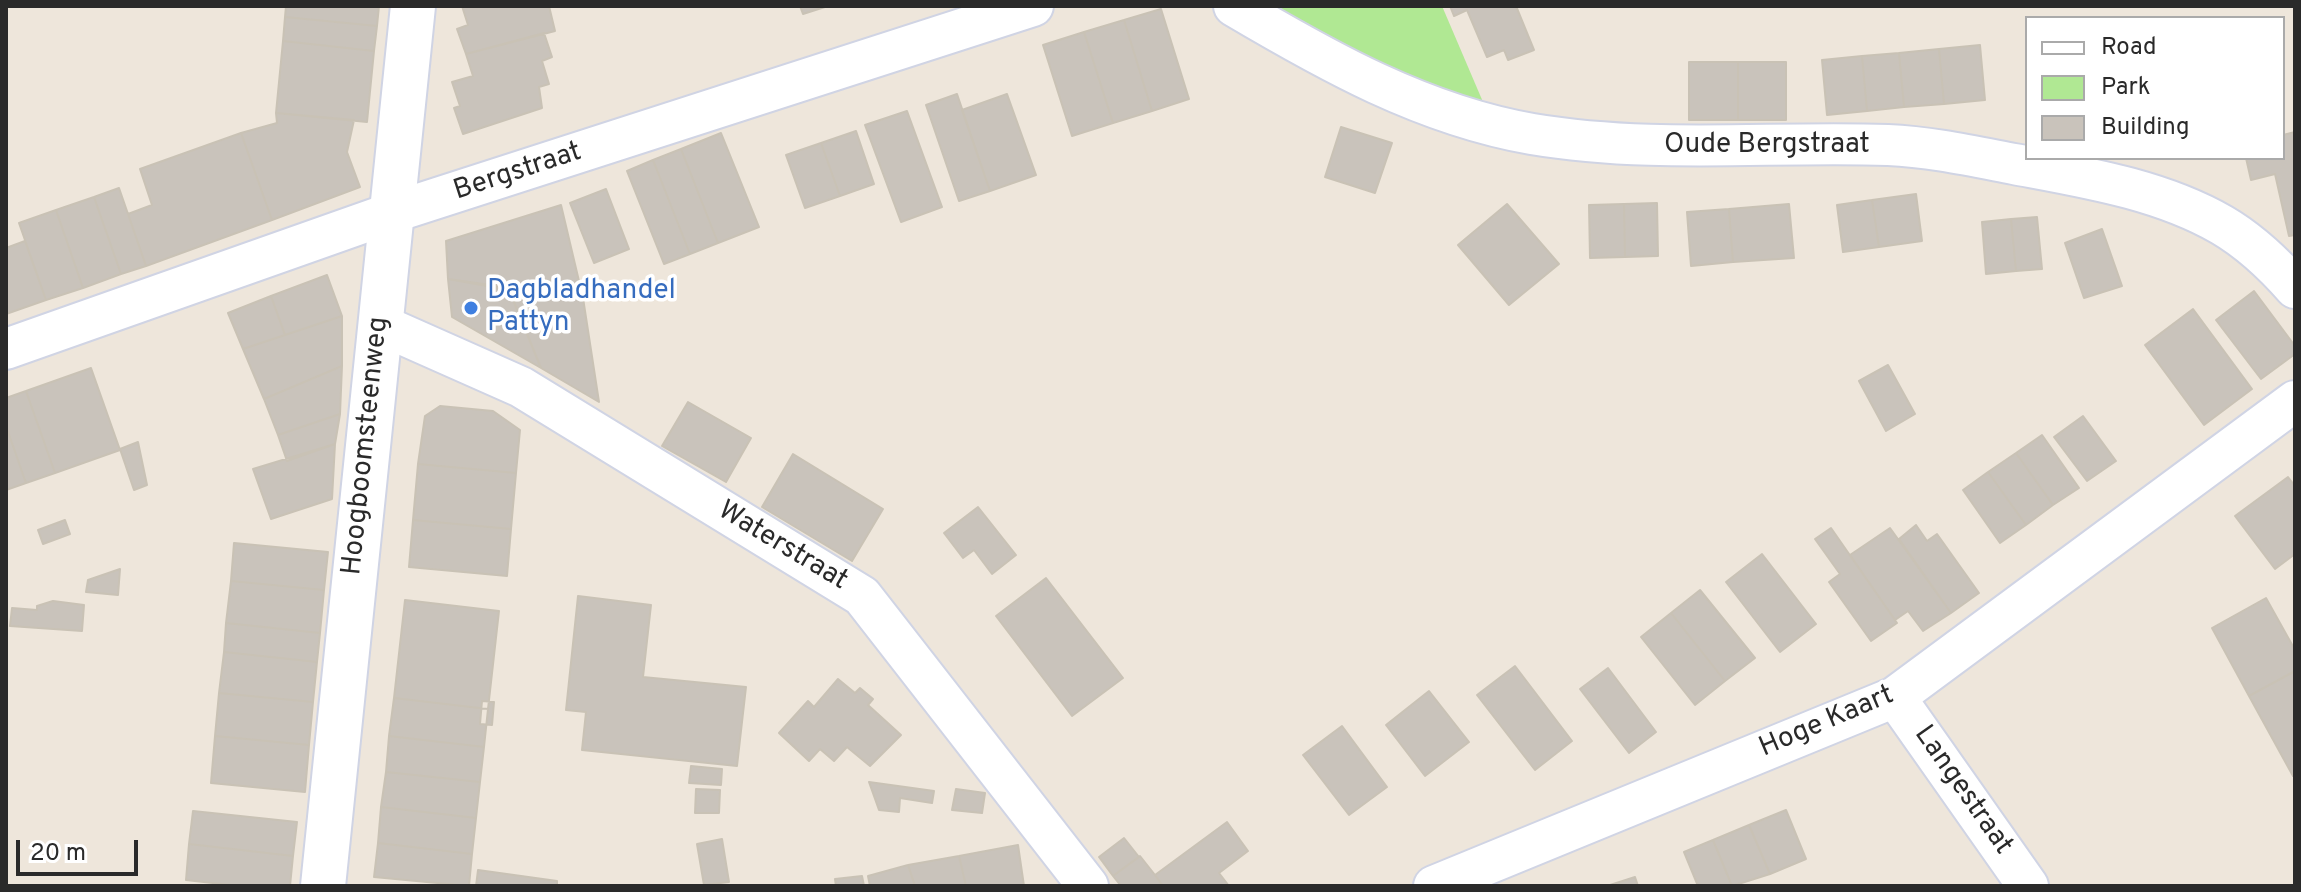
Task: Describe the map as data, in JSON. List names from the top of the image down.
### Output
{
  "streets": {
    "street": [
      "Oude Bergstraat",
      "Bergstraat",
      "Hoogboomsteenweg",
      "Waterstraat",
      "Hoge Kaart",
      "Langestraat"
    ]
  },
  "crossings": [
    ["Bergstraat", "Hoogboomsteenweg"],
    ["Hoogboomsteenweg", "Waterstraat"],
    ["Hoge Kaart", "Langestraat"]
  ],
  "places": ["Dagbladhandel Pattyn"],
  "legend": ["Road", "Park", "Building"],
  "scale_bar": "20 m"
}
